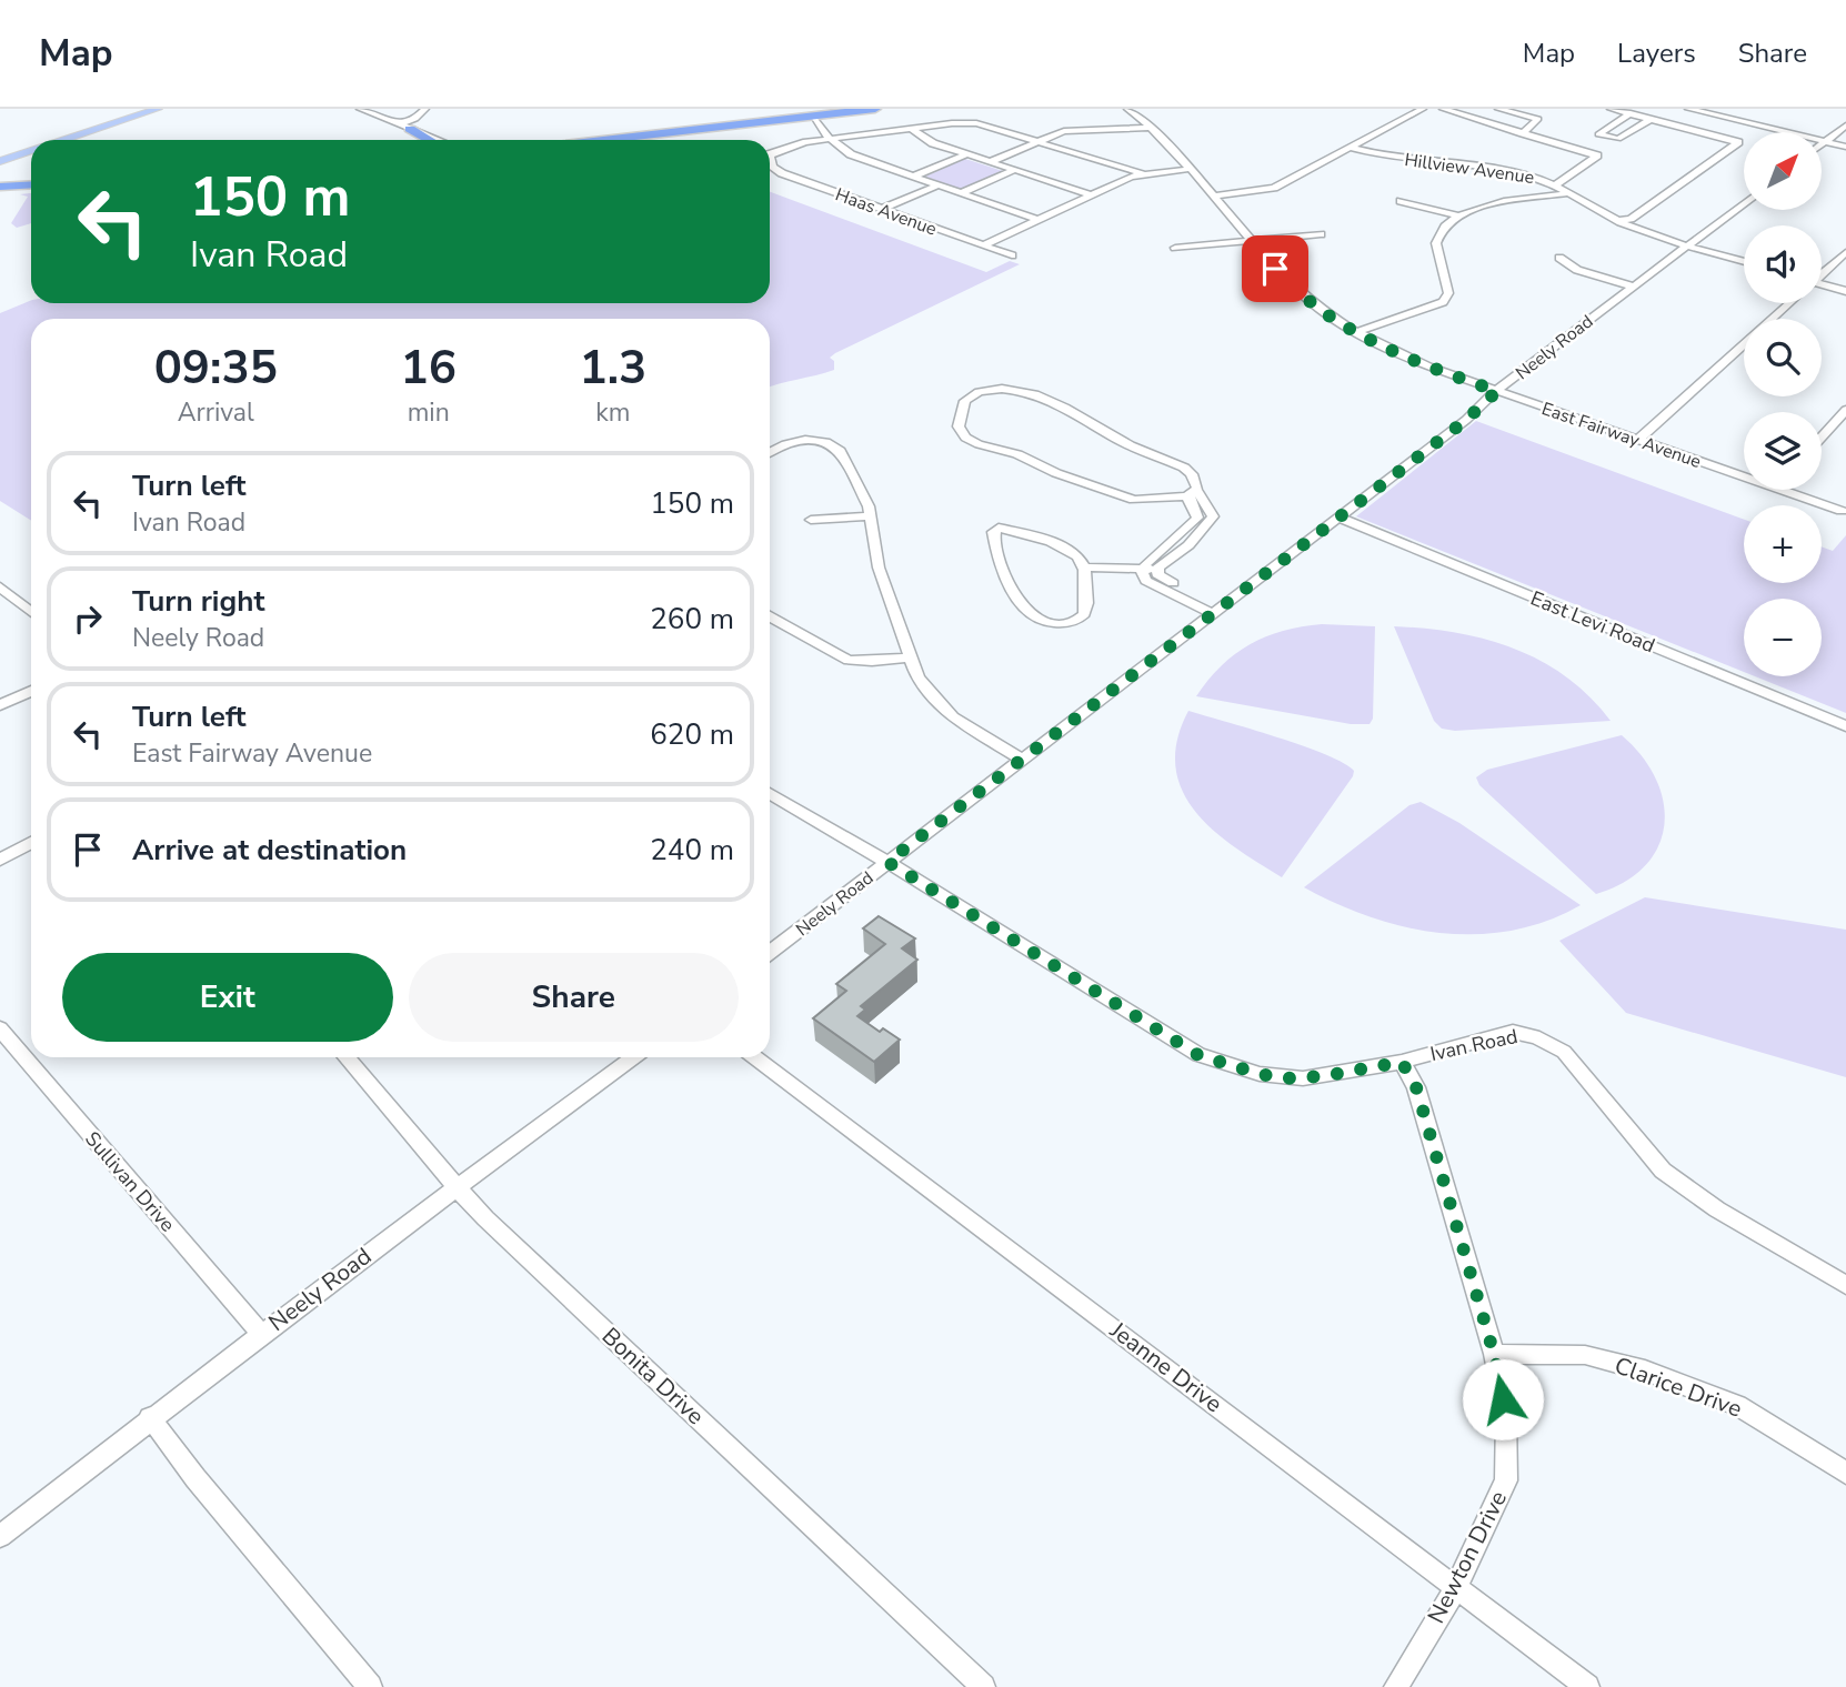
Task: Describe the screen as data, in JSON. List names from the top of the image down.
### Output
{
  "streets": {
    "street": [
      "Hillview Avenue",
      "Haas Avenue",
      "Neely Road",
      "East Fairway Avenue",
      "East Levi Road",
      "Ivan Road",
      "Sullivan Drive",
      "Jeanne Drive",
      "Bonita Drive",
      "Clarice Drive",
      "Newton Drive"
    ]
  },
  "crossings": [
    ["Hillview Avenue", "Neely Road"],
    ["Neely Road", "East Fairway Avenue"],
    ["Neely Road", "East Levi Road"],
    ["Neely Road", "Ivan Road"],
    ["Neely Road", "Sullivan Drive"],
    ["Neely Road", "Bonita Drive"],
    ["Ivan Road", "Newton Drive"],
    ["Jeanne Drive", "Newton Drive"],
    ["Clarice Drive", "Newton Drive"]
  ],
  "north": "top right",
  "page": {
    "header": "Map",
    "nav": ["Map", "Layers", "Share"],
    "map_buttons": ["+", "−"],
    "turn": ["150 m", "Ivan Road"],
    "eta": [
      "09:35",
      "Arrival",
      "16",
      "min",
      "1.3",
      "km"
    ],
    "list": [
      {
        "name": "Turn left",
        "note": "Ivan Road",
        "value": "150 m"
      },
      {
        "name": "Turn right",
        "note": "Neely Road",
        "value": "260 m"
      },
      {
        "name": "Turn left",
        "note": "East Fairway Avenue",
        "value": "620 m"
      },
      {
        "name": "Arrive at destination",
        "value": "240 m"
      }
    ],
    "buttons": ["Exit", "Share"]
  }
}
